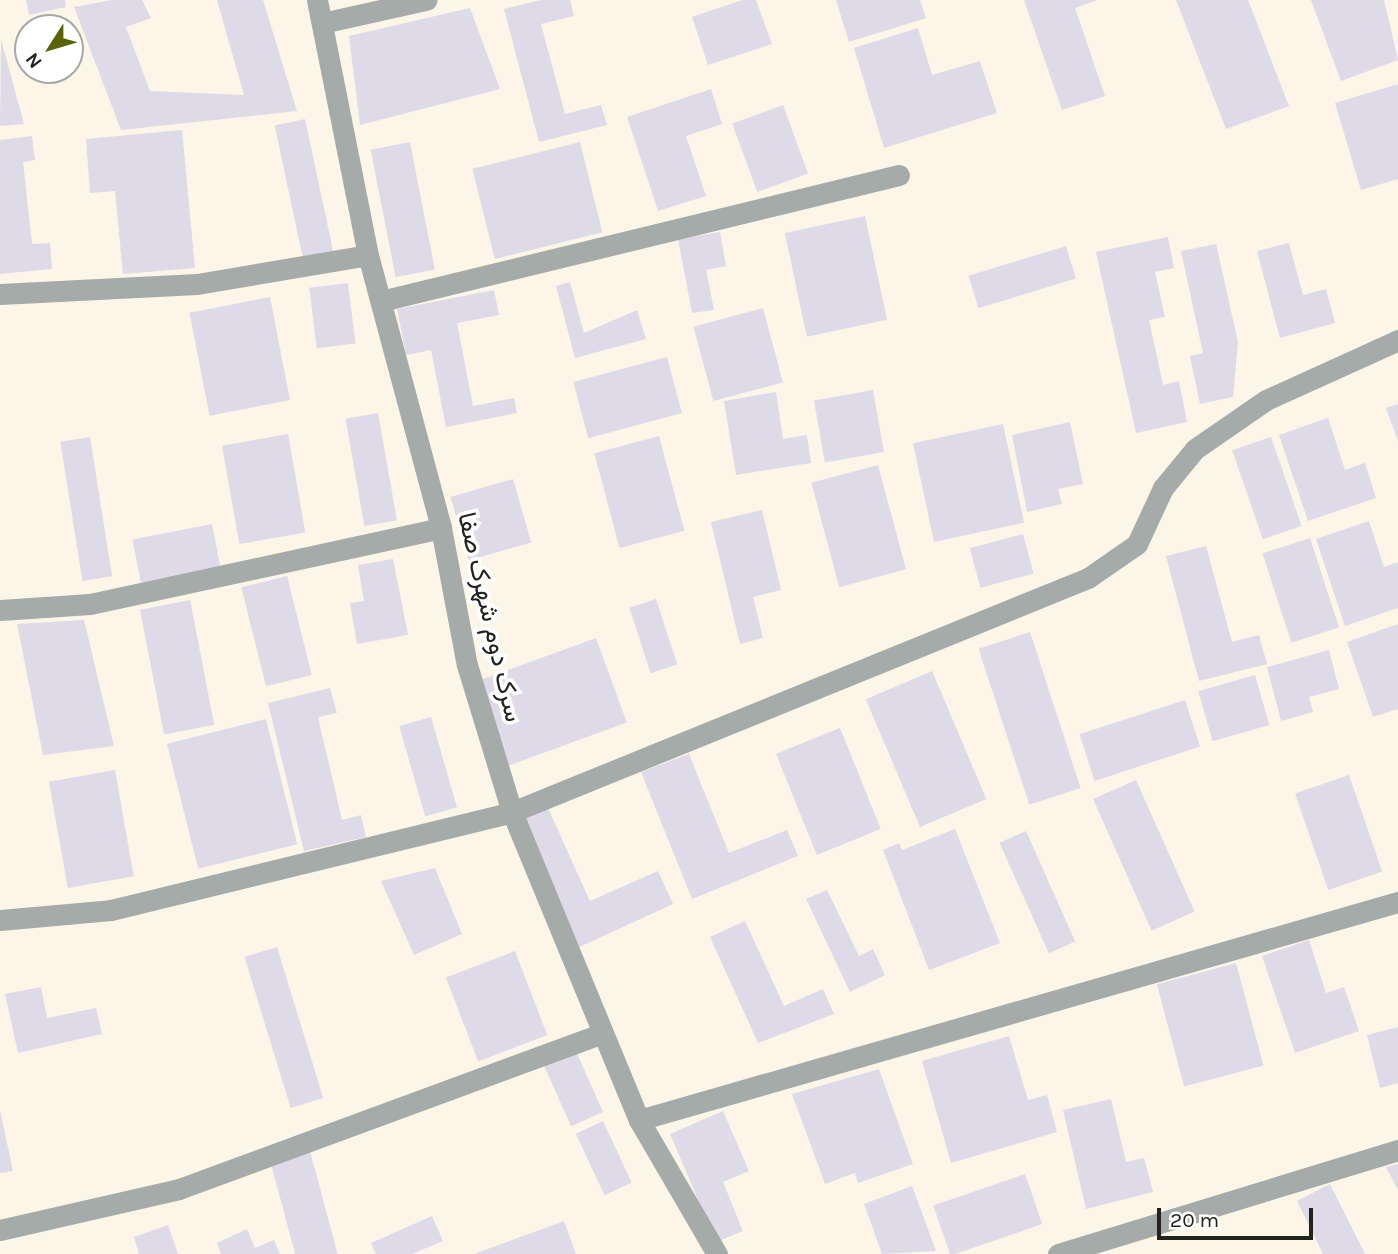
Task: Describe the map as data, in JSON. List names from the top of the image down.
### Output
{
  "streets": {
    "street": ["سرک دوم شهرک صفا"]
  },
  "scale_bar": "20 m",
  "north": "bottom left"
}
